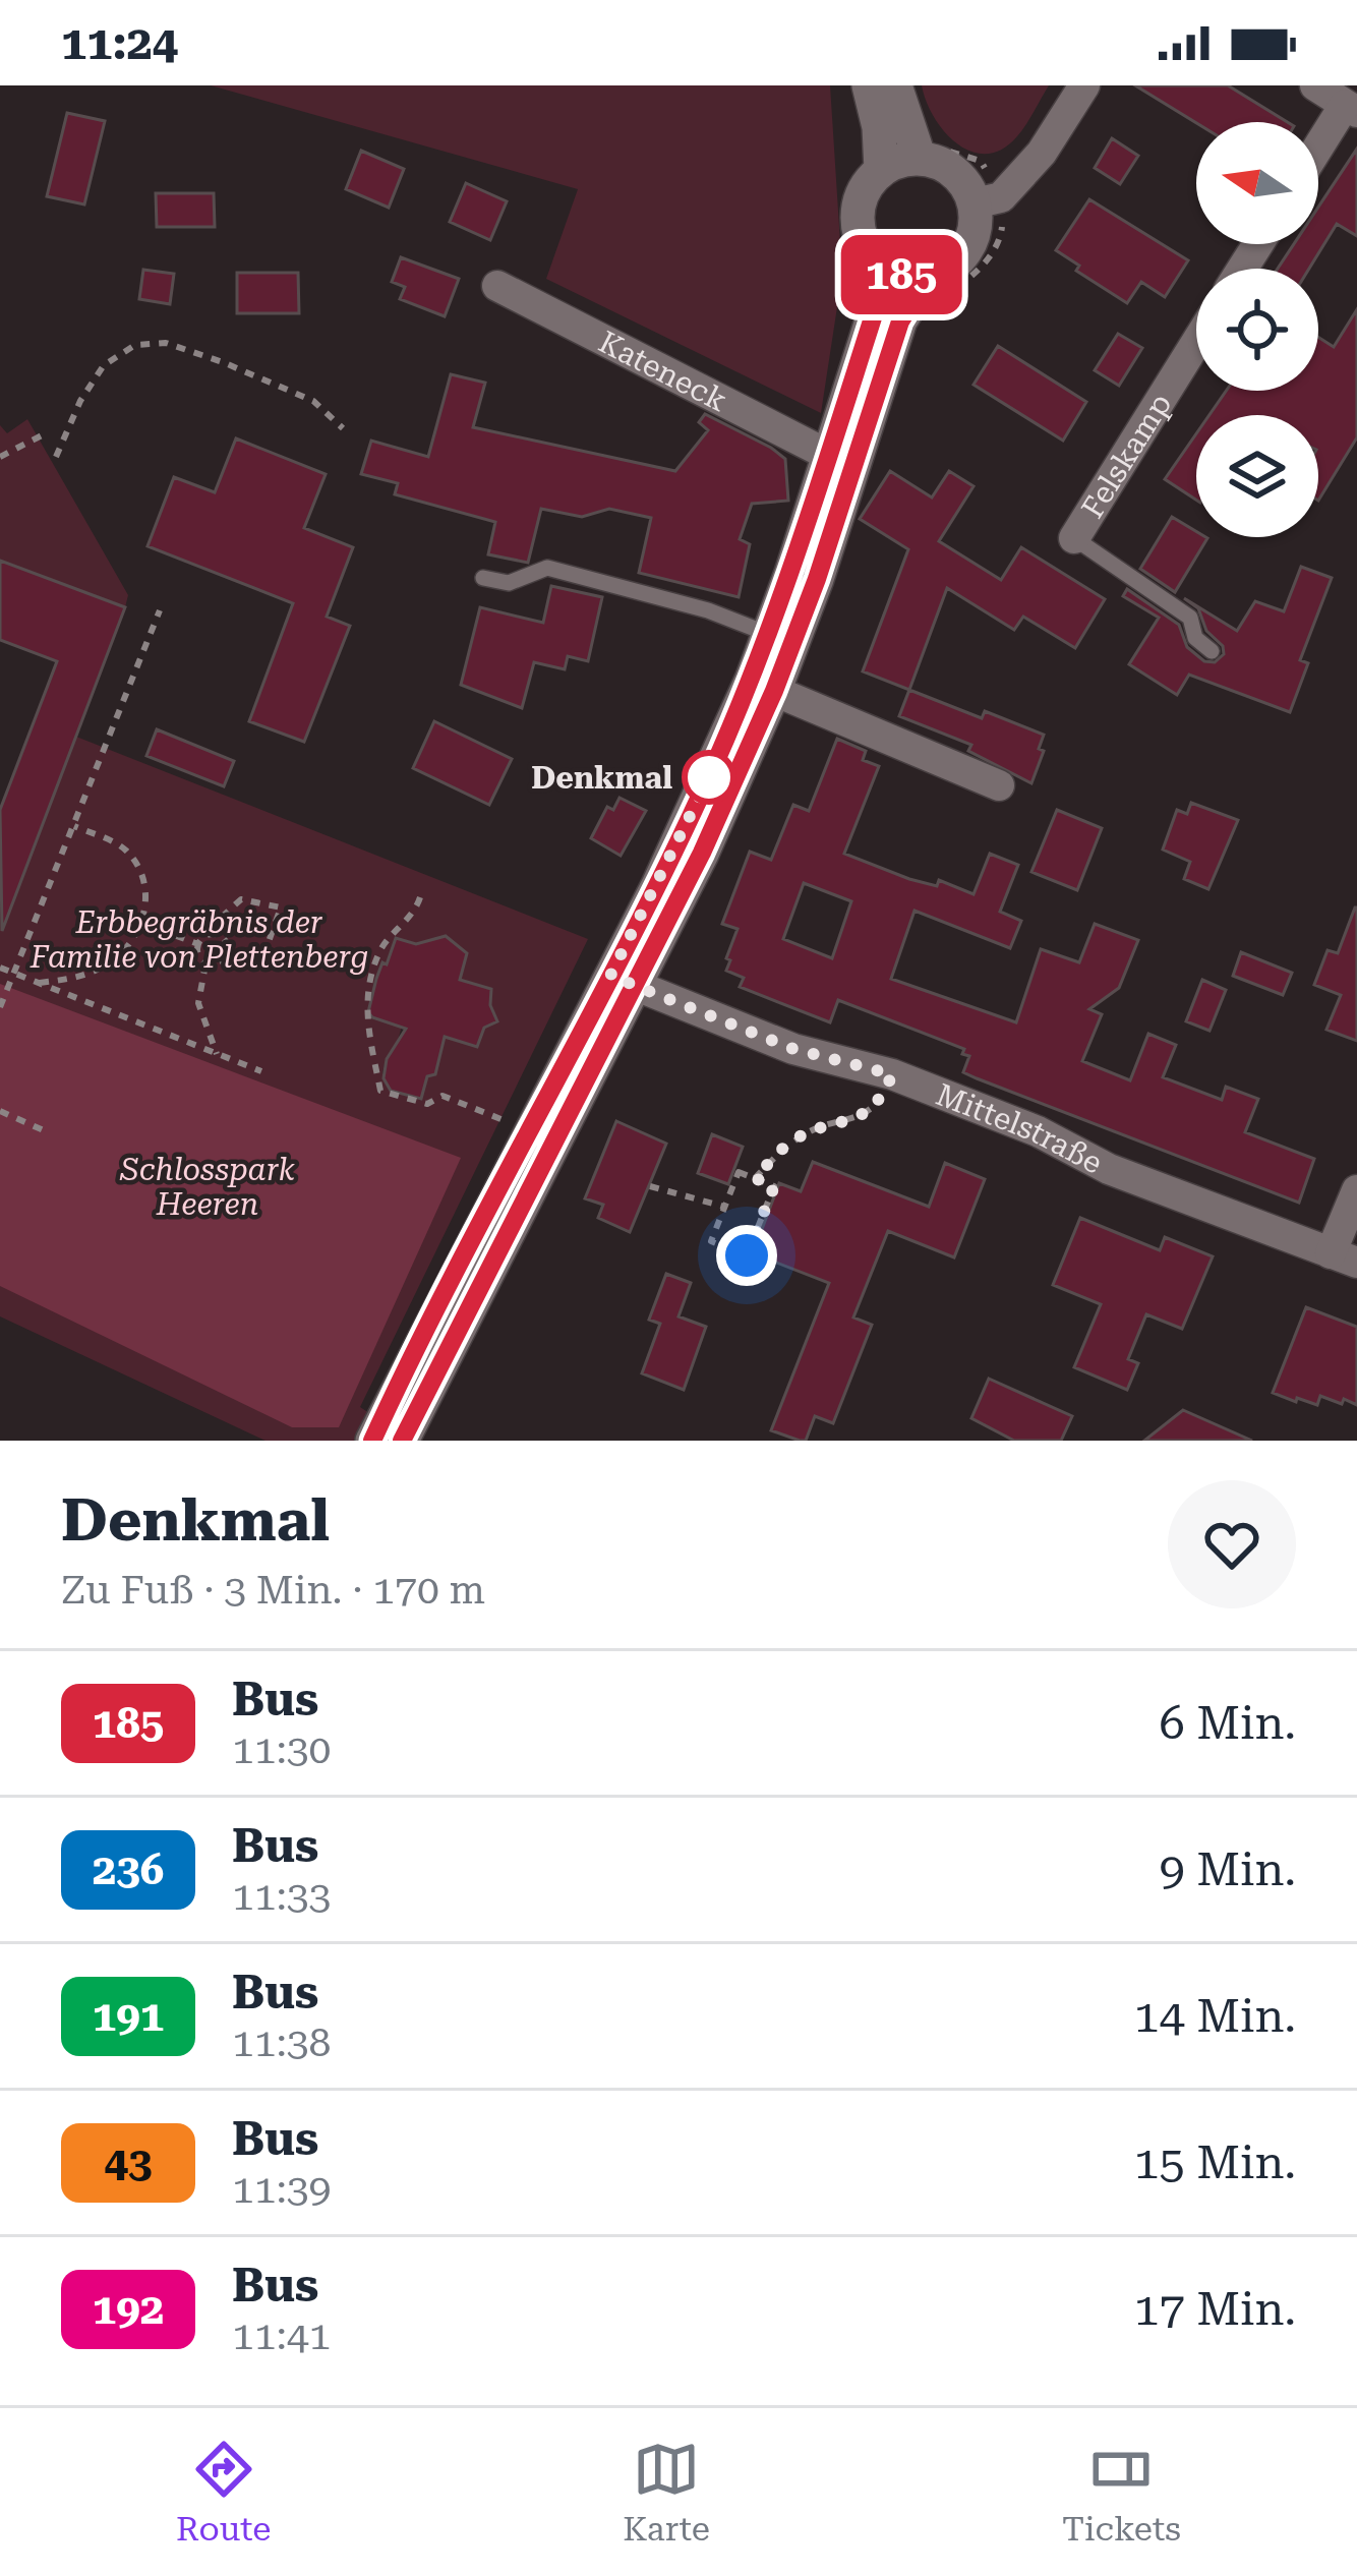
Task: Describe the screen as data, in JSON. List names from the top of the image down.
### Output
{
  "streets": {
    "street": ["Kateneck", "Felskamp", "Mittelstraße"]
  },
  "parks": ["Erbbegräbnis der Familie von Plettenberg", "Schlosspark Heeren"],
  "places": ["Denkmal"],
  "lines": ["bus line 185"],
  "north": "left",
  "page": {
    "status": "11:24",
    "on_map": "185",
    "heading": ["Denkmal", "Zu Fuß · 3 Min. · 170 m"],
    "list": [
      {
        "mark": "185",
        "name": "Bus",
        "note": "11:30",
        "value": "6 Min."
      },
      {
        "mark": "236",
        "name": "Bus",
        "note": "11:33",
        "value": "9 Min."
      },
      {
        "mark": "191",
        "name": "Bus",
        "note": "11:38",
        "value": "14 Min."
      },
      {
        "mark": "43",
        "name": "Bus",
        "note": "11:39",
        "value": "15 Min."
      },
      {
        "mark": "192",
        "name": "Bus",
        "note": "11:41",
        "value": "17 Min."
      }
    ],
    "tabs": ["Route", "Karte", "Tickets"]
  }
}
